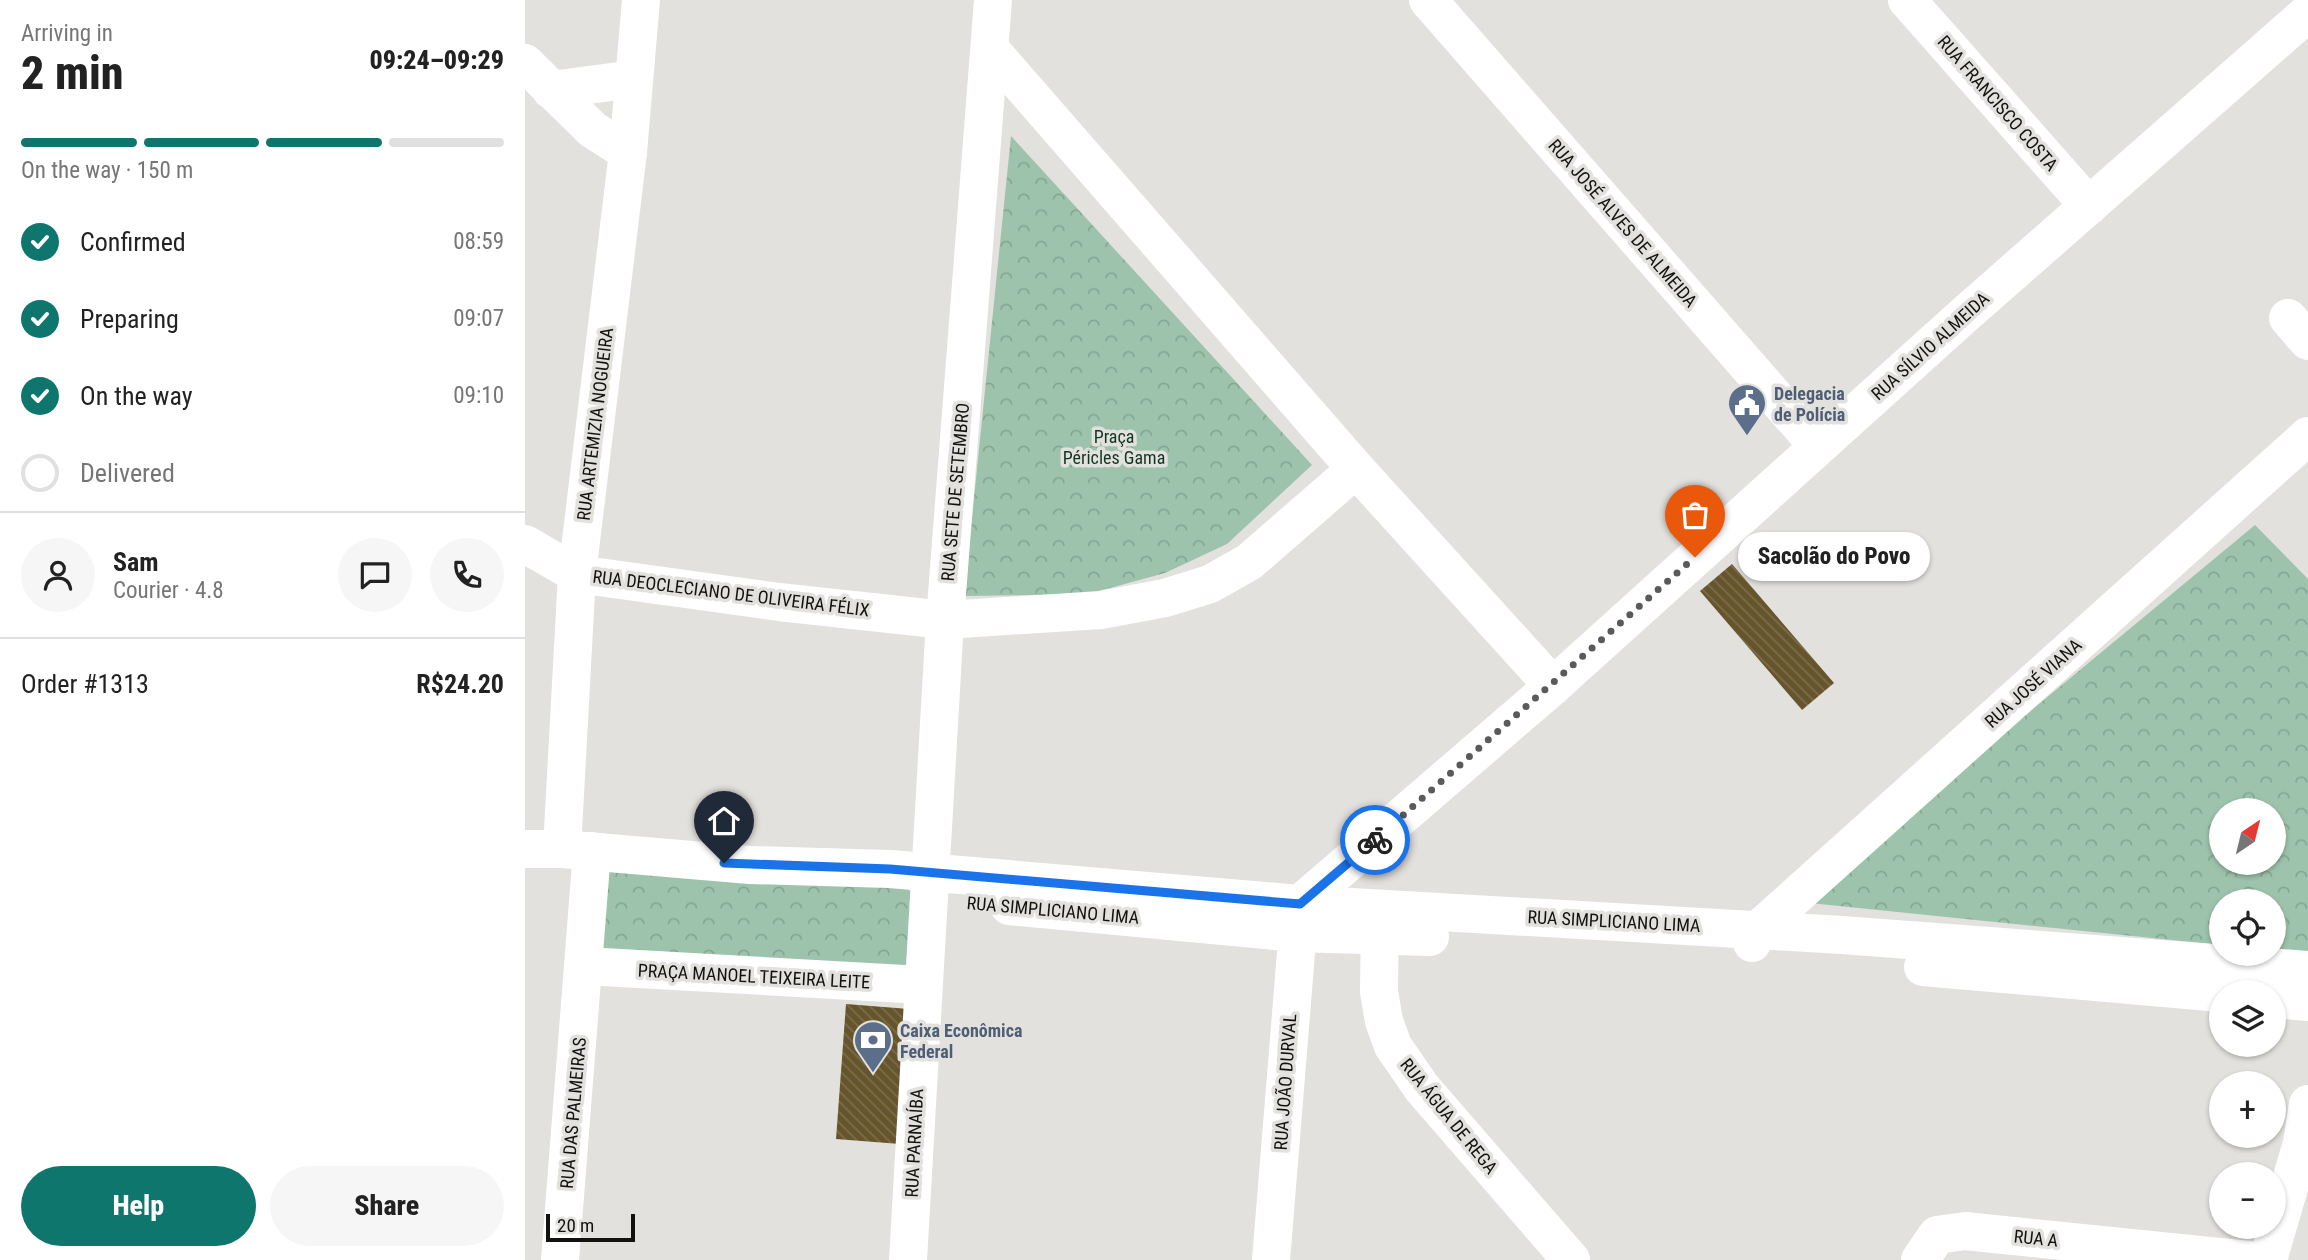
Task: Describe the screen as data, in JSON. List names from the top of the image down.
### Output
{
  "streets": {
    "street": [
      "RUA FRANCISCO COSTA",
      "RUA JOSÉ ALVES DE ALMEIDA",
      "RUA SÍLVIO ALMEIDA",
      "RUA ARTEMIZIA NOGUEIRA",
      "RUA SETE DE SETEMBRO",
      "RUA DEOCLECIANO DE OLIVEIRA FÉLIX",
      "RUA JOSÉ VIANA",
      "RUA SIMPLICIANO LIMA",
      "PRAÇA MANOEL TEIXEIRA LEITE",
      "RUA JOÃO DURVAL",
      "RUA DAS PALMEIRAS",
      "RUA ÁGUA DE REGA",
      "RUA PARNAÍBA",
      "RUA A"
    ]
  },
  "crossings": [
    ["RUA FRANCISCO COSTA", "RUA SÍLVIO ALMEIDA"],
    ["RUA JOSÉ ALVES DE ALMEIDA", "RUA SÍLVIO ALMEIDA"],
    ["RUA SÍLVIO ALMEIDA", "RUA SIMPLICIANO LIMA"],
    ["RUA SÍLVIO ALMEIDA", "RUA JOÃO DURVAL"],
    ["RUA ARTEMIZIA NOGUEIRA", "RUA DEOCLECIANO DE OLIVEIRA FÉLIX"],
    ["RUA ARTEMIZIA NOGUEIRA", "RUA DAS PALMEIRAS"],
    ["RUA SETE DE SETEMBRO", "RUA DEOCLECIANO DE OLIVEIRA FÉLIX"],
    ["RUA SETE DE SETEMBRO", "RUA SIMPLICIANO LIMA"],
    ["RUA SETE DE SETEMBRO", "PRAÇA MANOEL TEIXEIRA LEITE"],
    ["RUA SETE DE SETEMBRO", "RUA PARNAÍBA"],
    ["RUA JOSÉ VIANA", "RUA SIMPLICIANO LIMA"],
    ["RUA SIMPLICIANO LIMA", "RUA JOÃO DURVAL"],
    ["RUA SIMPLICIANO LIMA", "RUA ÁGUA DE REGA"],
    ["PRAÇA MANOEL TEIXEIRA LEITE", "RUA DAS PALMEIRAS"],
    ["PRAÇA MANOEL TEIXEIRA LEITE", "RUA PARNAÍBA"]
  ],
  "parks": ["Praça Péricles Gama"],
  "places": {
    "public building": ["Delegacia de Polícia"],
    "other": ["Sacolão do Povo"],
    "bank": ["Caixa Econômica Federal"]
  },
  "scale_bar": "20 m",
  "north": "top right",
  "page": {
    "heading": ["2 min", "Arriving in", "09:24–09:29"],
    "panel": [
      "Sam",
      "Courier · 4.8",
      "Order #1313",
      "R$24.20"
    ],
    "bar": "On the way · 150 m",
    "list": [
      ["Confirmed", "08:59"],
      ["Preparing", "09:07"],
      ["On the way", "09:10"],
      "Delivered"
    ],
    "bubble": "Sacolão do Povo",
    "map_buttons": ["+", "−"],
    "buttons": ["Help", "Share"],
    "scale": "20 m"
  }
}
